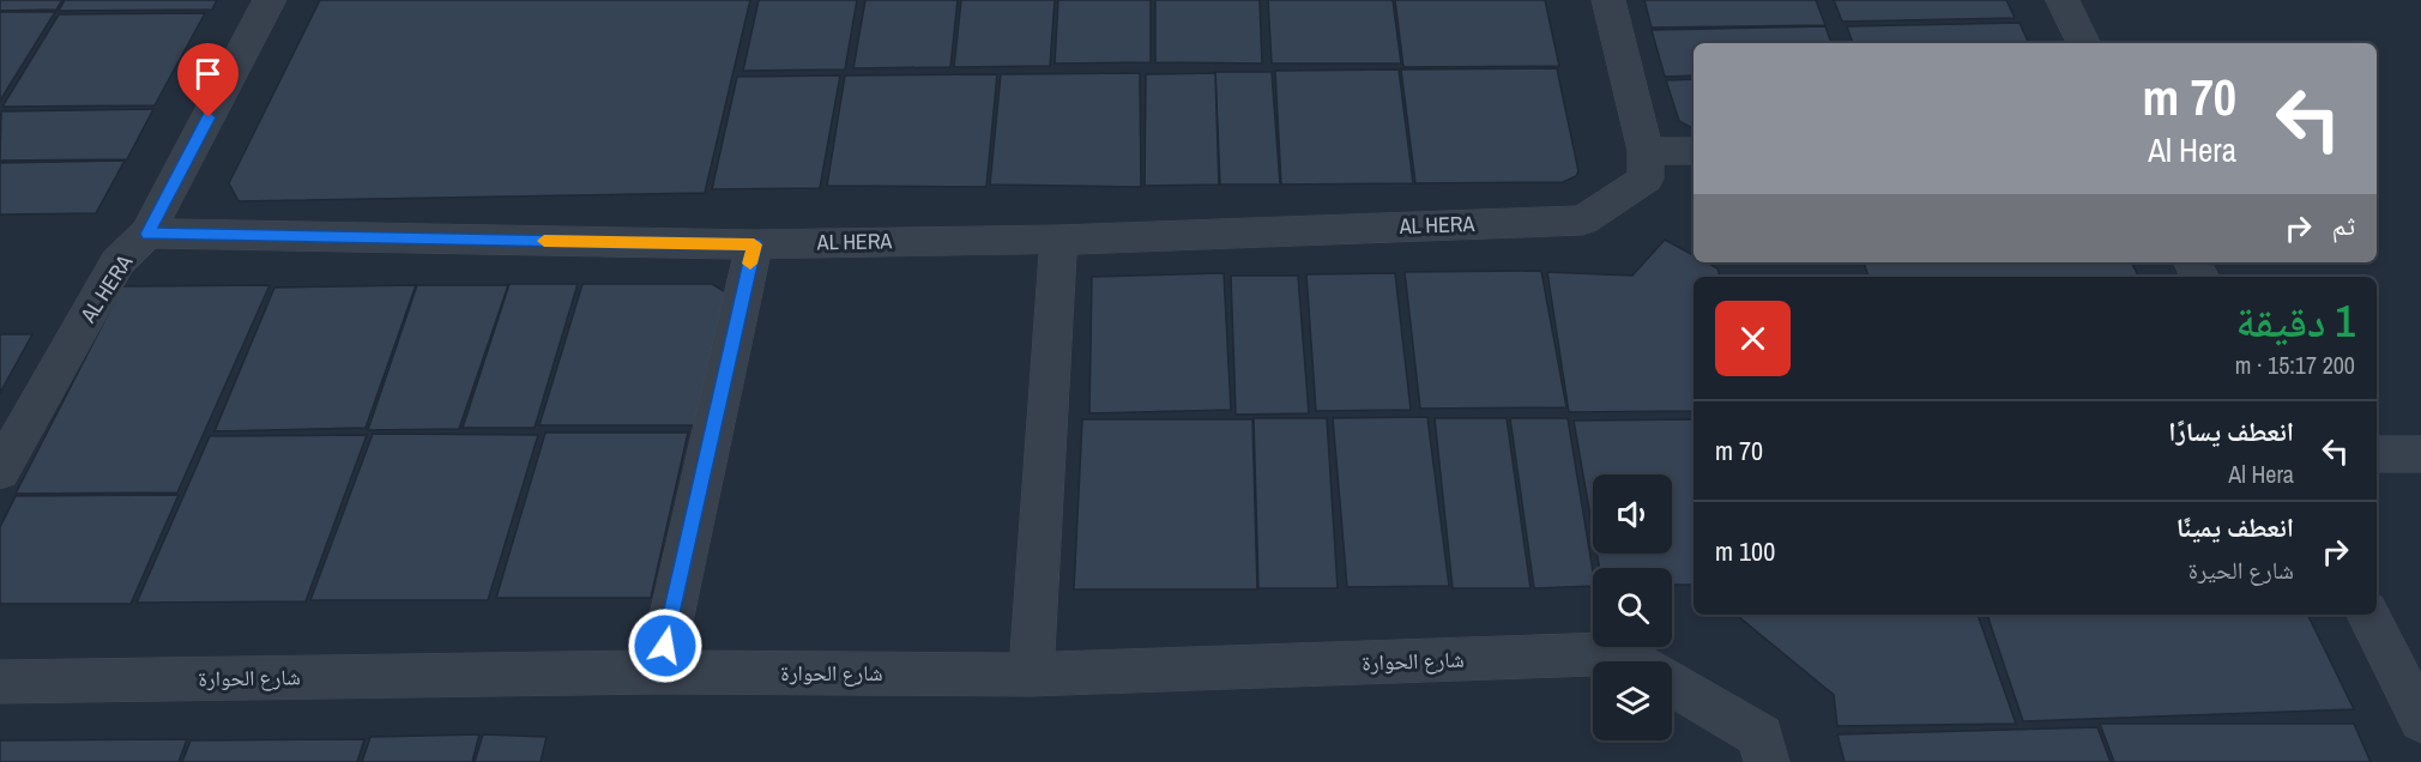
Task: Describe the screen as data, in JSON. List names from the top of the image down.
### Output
{
  "streets": {
    "street": ["AL HERA", "شارع الحوارة"]
  },
  "page": {
    "turn": ["70 m", "Al Hera"],
    "then": "ثم",
    "heading": ["1 دقيقة", "200 m · 15:17"],
    "list": [
      {
        "name": "انعطف يسارًا",
        "note": "Al Hera",
        "value": "70 m"
      },
      {
        "name": "انعطف يمينًا",
        "note": "شارع الحيرة",
        "value": "100 m"
      }
    ]
  }
}
